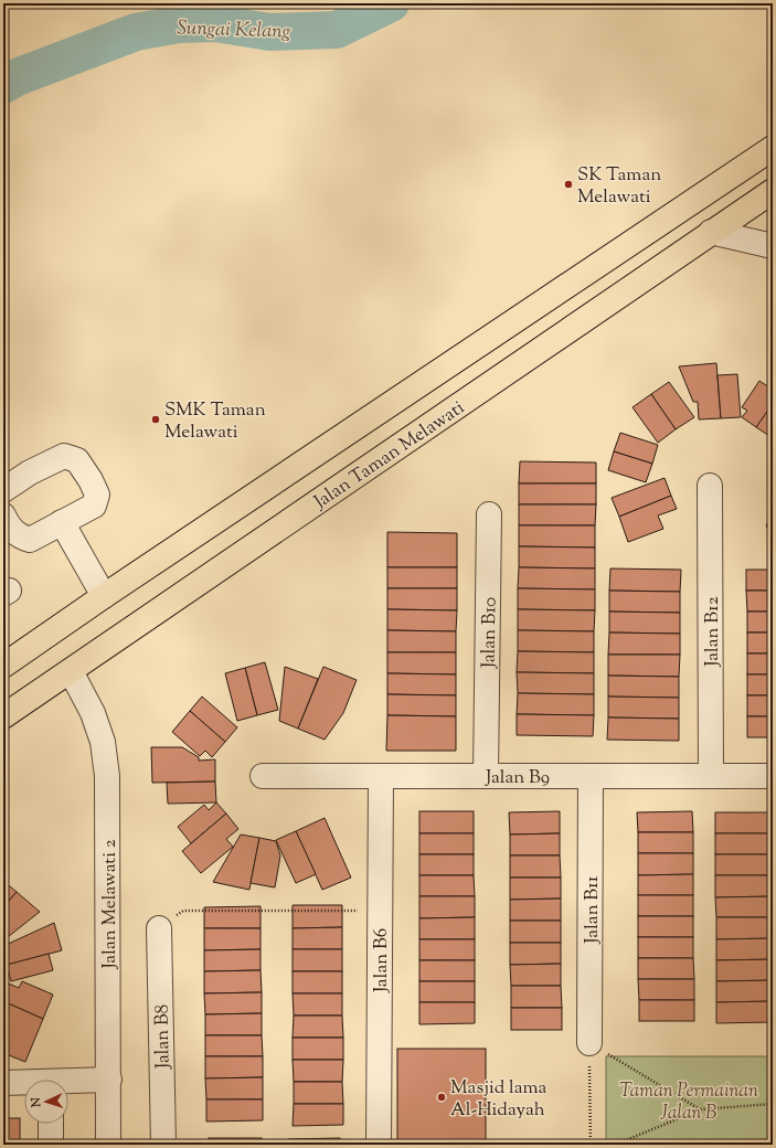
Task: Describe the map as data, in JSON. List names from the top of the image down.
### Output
{
  "streets": {
    "main road": ["Jalan Taman Melawati"],
    "street": [
      "Jalan B12",
      "Jalan B10",
      "Jalan B9",
      "Jalan Melawati 2",
      "Jalan B11",
      "Jalan B6",
      "Jalan B8"
    ]
  },
  "crossings": [
    ["Jalan Taman Melawati", "Jalan Melawati 2"],
    ["Jalan B12", "Jalan B9"],
    ["Jalan B10", "Jalan B9"],
    ["Jalan B9", "Jalan B11"],
    ["Jalan B9", "Jalan B6"]
  ],
  "water": ["Sungai Kelang"],
  "parks": ["Taman Permainan Jalan B"],
  "places": ["SK Taman Melawati", "SMK Taman Melawati", "Masjid lama Al-Hidayah"],
  "north": "left"
}
